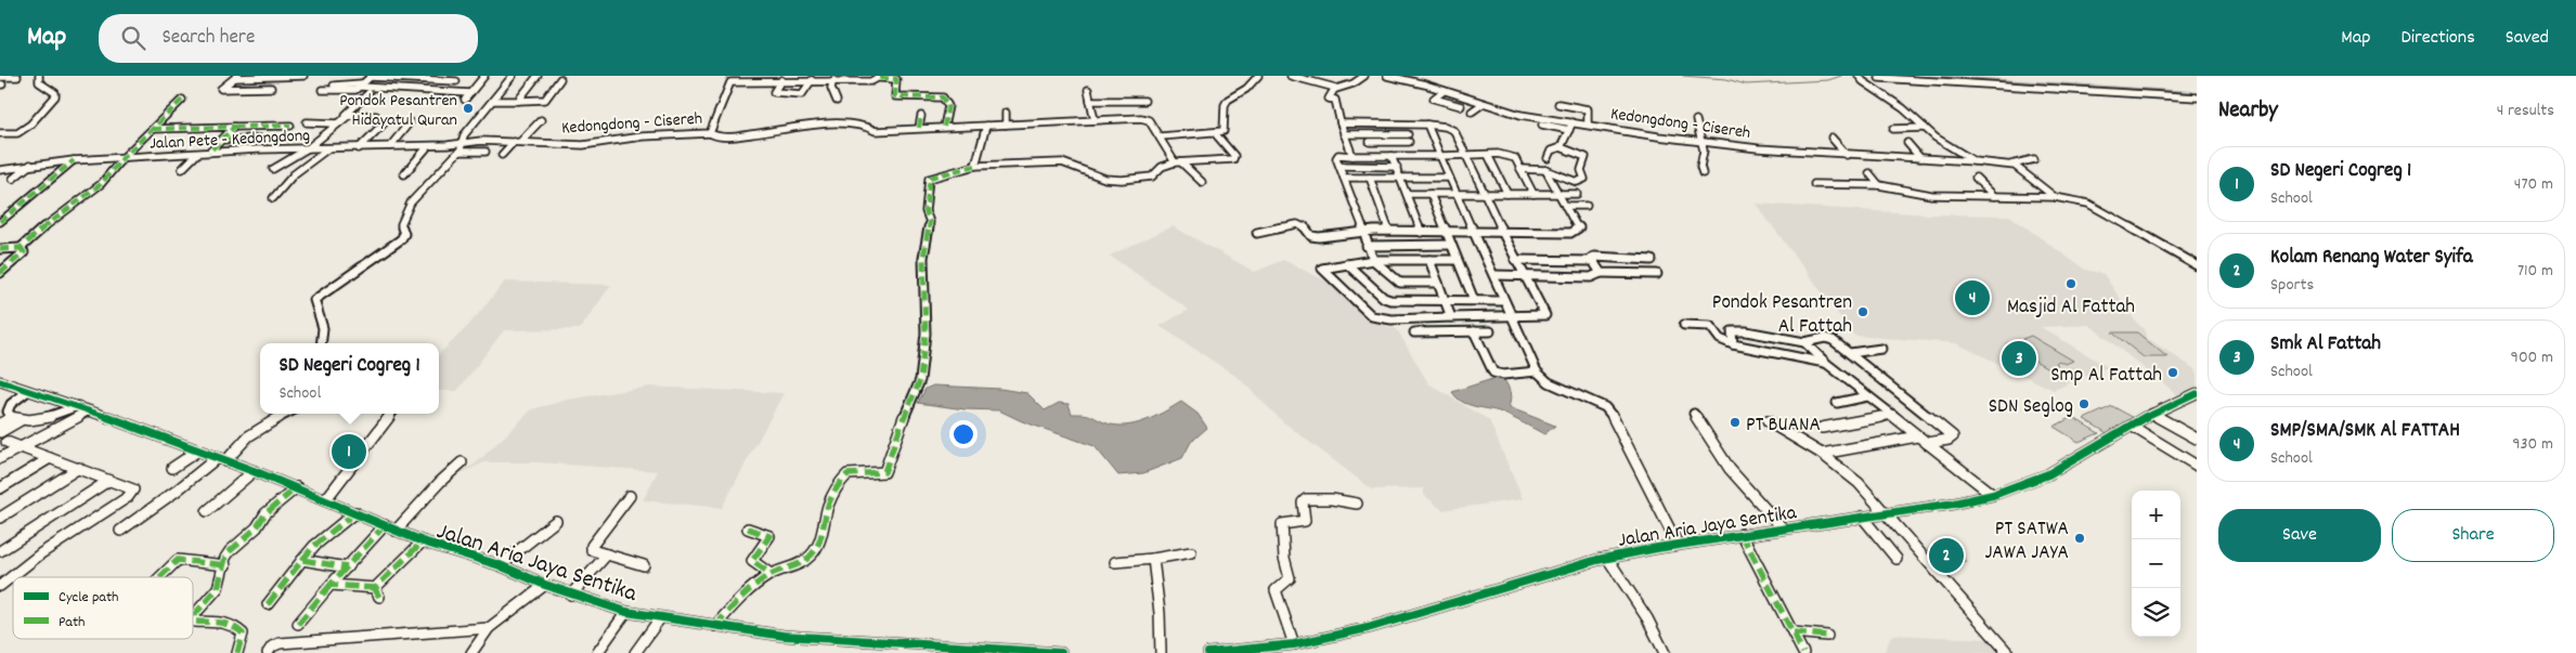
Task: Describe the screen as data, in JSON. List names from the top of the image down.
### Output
{
  "streets": {
    "street": ["Kedongdong - Cisereh", "Jalan Pete - Kedongdong", "Jalan Aria Jaya Sentika"]
  },
  "crossings": [
    ["Kedongdong - Cisereh", "Jalan Pete - Kedongdong"]
  ],
  "places": [
    "Pondok Pesantren Hidayatul Quran",
    "Masjid Al Fattah",
    "Pondok Pesantren Al Fattah",
    "Smp Al Fattah",
    "SDN Seglog",
    "PT BUANA",
    "PT SATWA JAWA JAYA"
  ],
  "legend": ["Cycle path", "Path"],
  "page": {
    "header": "Map",
    "search": "Search here",
    "nav": ["Map", "Directions", "Saved"],
    "heading": ["Nearby", "4 results"],
    "list": [
      {
        "mark": "1",
        "name": "SD Negeri Cogreg 1",
        "note": "School",
        "value": "470 m"
      },
      {
        "mark": "2",
        "name": "Kolam Renang Water Syifa",
        "note": "Sports",
        "value": "710 m"
      },
      {
        "mark": "3",
        "name": "Smk Al Fattah",
        "note": "School",
        "value": "900 m"
      },
      {
        "mark": "4",
        "name": "SMP/SMA/SMK Al FATTAH",
        "note": "School",
        "value": "930 m"
      }
    ],
    "pins": [
      "4",
      "3",
      "1",
      "2"
    ],
    "popup": ["SD Negeri Cogreg 1", "School"],
    "map_buttons": ["+", "−"],
    "buttons": ["Save", "Share"]
  }
}
